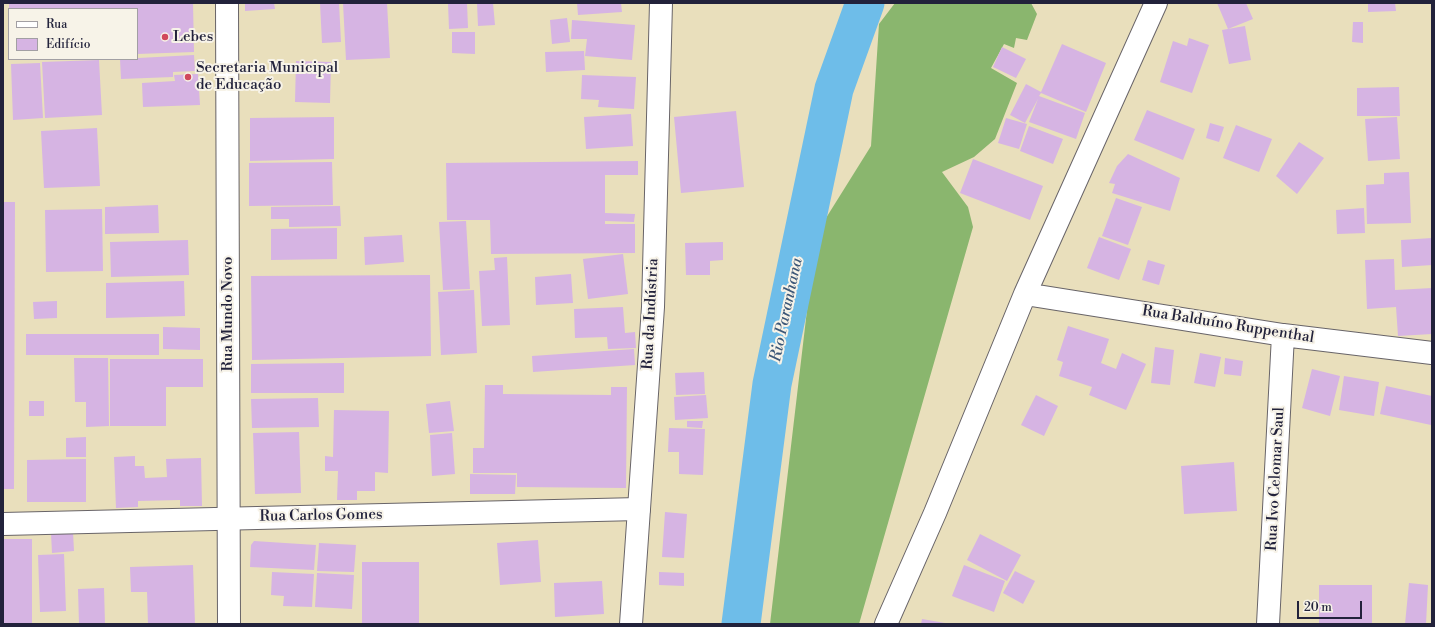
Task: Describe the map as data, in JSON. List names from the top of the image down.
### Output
{
  "streets": {
    "street": [
      "Rua Mundo Novo",
      "Rua da Indústria",
      "Rua Balduíno Ruppenthal",
      "Rua Ivo Celomar Saul",
      "Rua Carlos Gomes"
    ]
  },
  "crossings": [
    ["Rua Mundo Novo", "Rua Carlos Gomes"],
    ["Rua da Indústria", "Rua Carlos Gomes"],
    ["Rua Balduíno Ruppenthal", "Rua Ivo Celomar Saul"]
  ],
  "water": ["Rio Paranhana"],
  "places": ["Lebes", "Secretaria Municipal de Educação"],
  "legend": ["Rua", "Edifício"],
  "scale_bar": "20 m"
}
